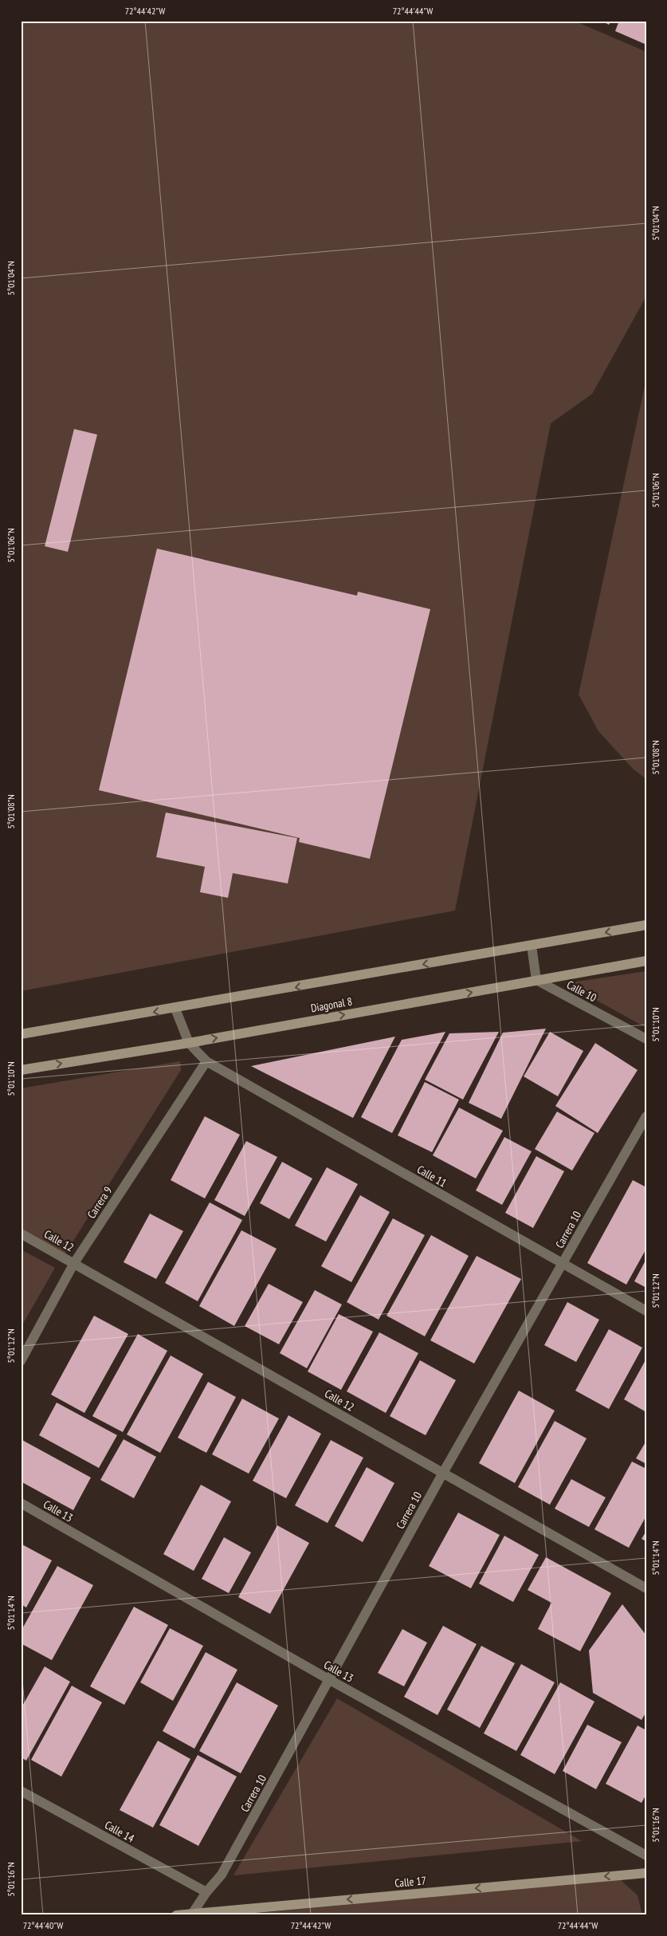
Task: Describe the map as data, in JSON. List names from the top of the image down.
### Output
{
  "streets": {
    "street": [
      "Calle 10",
      "Diagonal 8",
      "Calle 11",
      "Carrera 9",
      "Carrera 10",
      "Calle 12",
      "Calle 13",
      "Calle 14",
      "Calle 17"
    ]
  },
  "crossings": [
    ["Calle 10", "Diagonal 8"],
    ["Diagonal 8", "Calle 11"],
    ["Calle 11", "Carrera 9"],
    ["Calle 11", "Carrera 10"],
    ["Carrera 9", "Calle 12"],
    ["Carrera 10", "Calle 12"],
    ["Carrera 10", "Calle 13"],
    ["Carrera 10", "Calle 14"],
    ["Carrera 10", "Calle 17"]
  ],
  "one_way": ["Calle 17"],
  "coordinates": [
    "72°44'42\"W",
    "72°44'44\"W",
    "5°01'04\"N",
    "5°01'06\"N",
    "5°01'08\"N",
    "5°01'10\"N",
    "5°01'12\"N",
    "5°01'14\"N",
    "5°01'16\"N",
    "72°44'40\"W"
  ]
}
